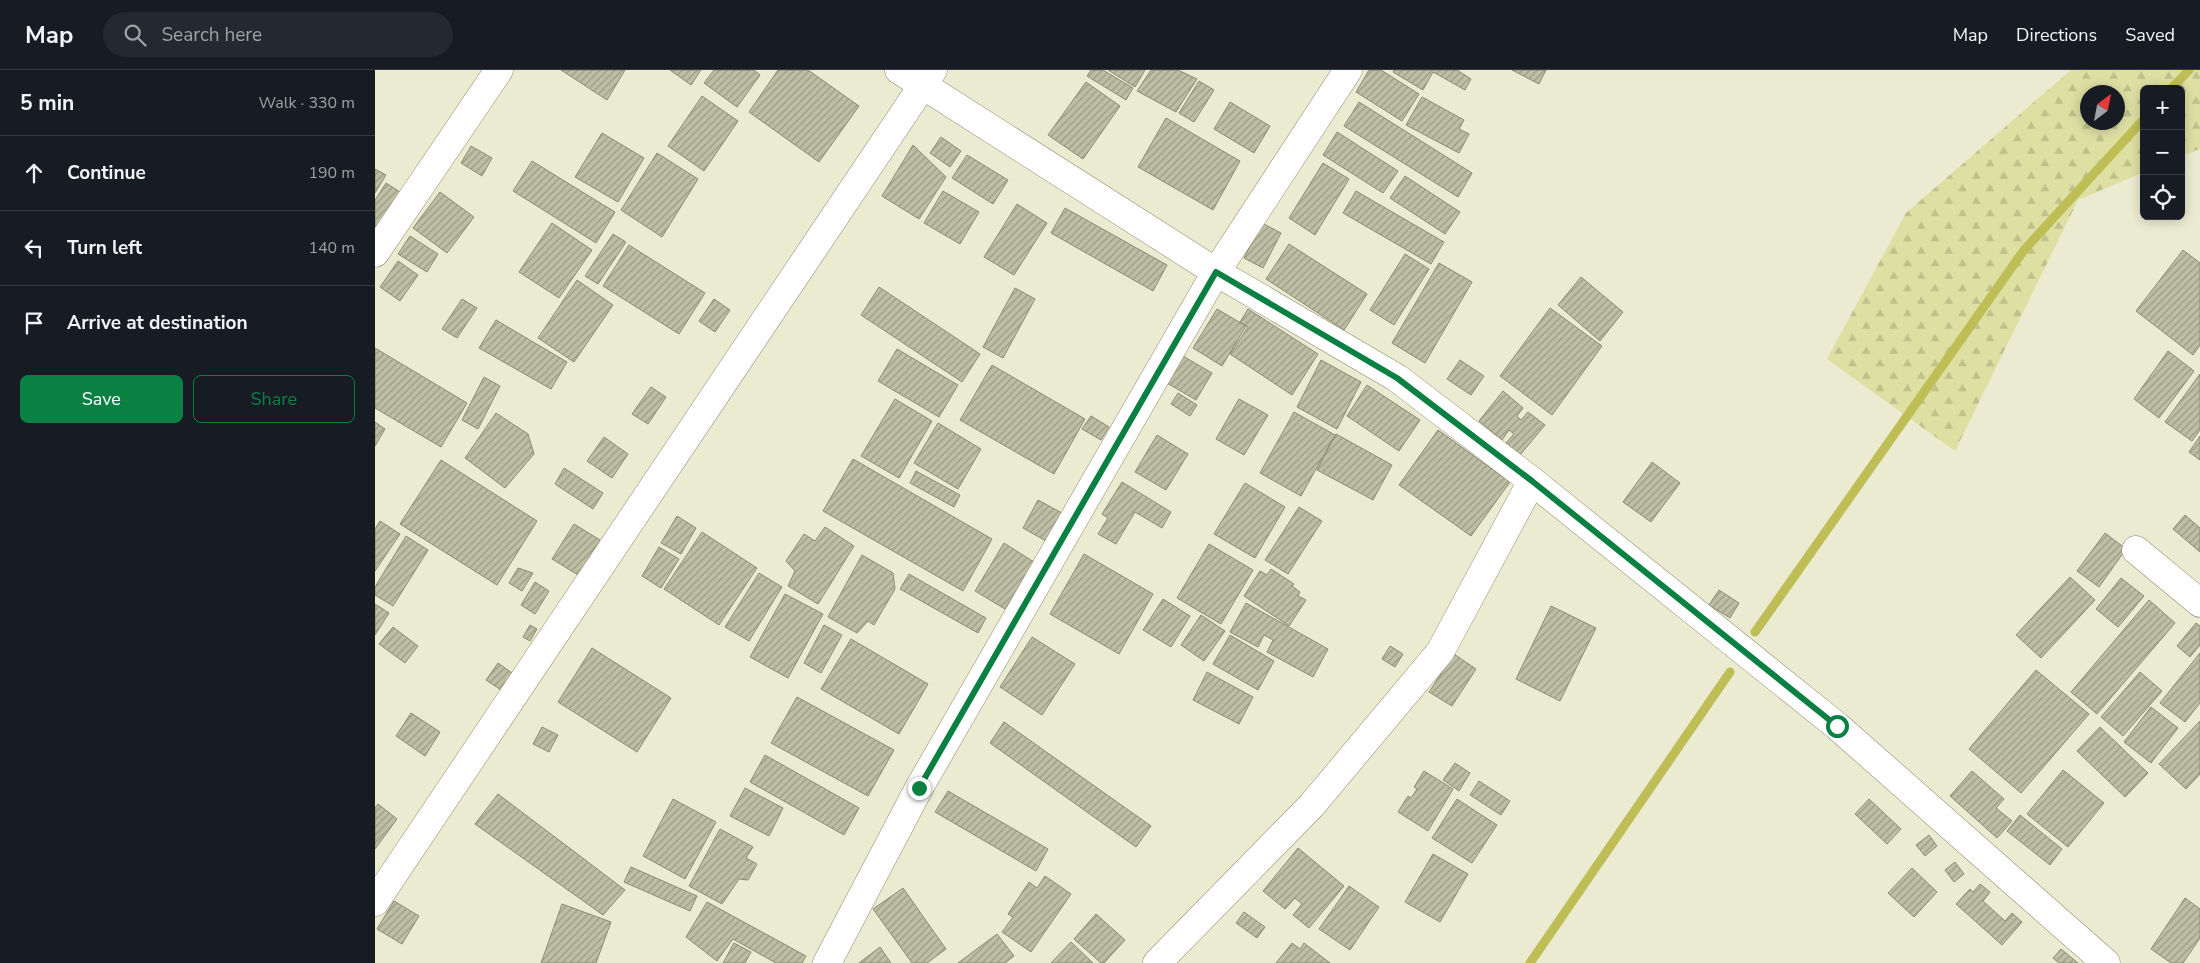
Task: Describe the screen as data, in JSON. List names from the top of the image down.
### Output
{
  "north": "top right",
  "page": {
    "header": "Map",
    "search": "Search here",
    "nav": ["Map", "Directions", "Saved"],
    "heading": ["5 min", "Walk · 330 m"],
    "map_buttons": ["+", "−"],
    "list": [
      ["Continue", "190 m"],
      ["Turn left", "140 m"],
      "Arrive at destination"
    ],
    "buttons": ["Save", "Share"]
  }
}
